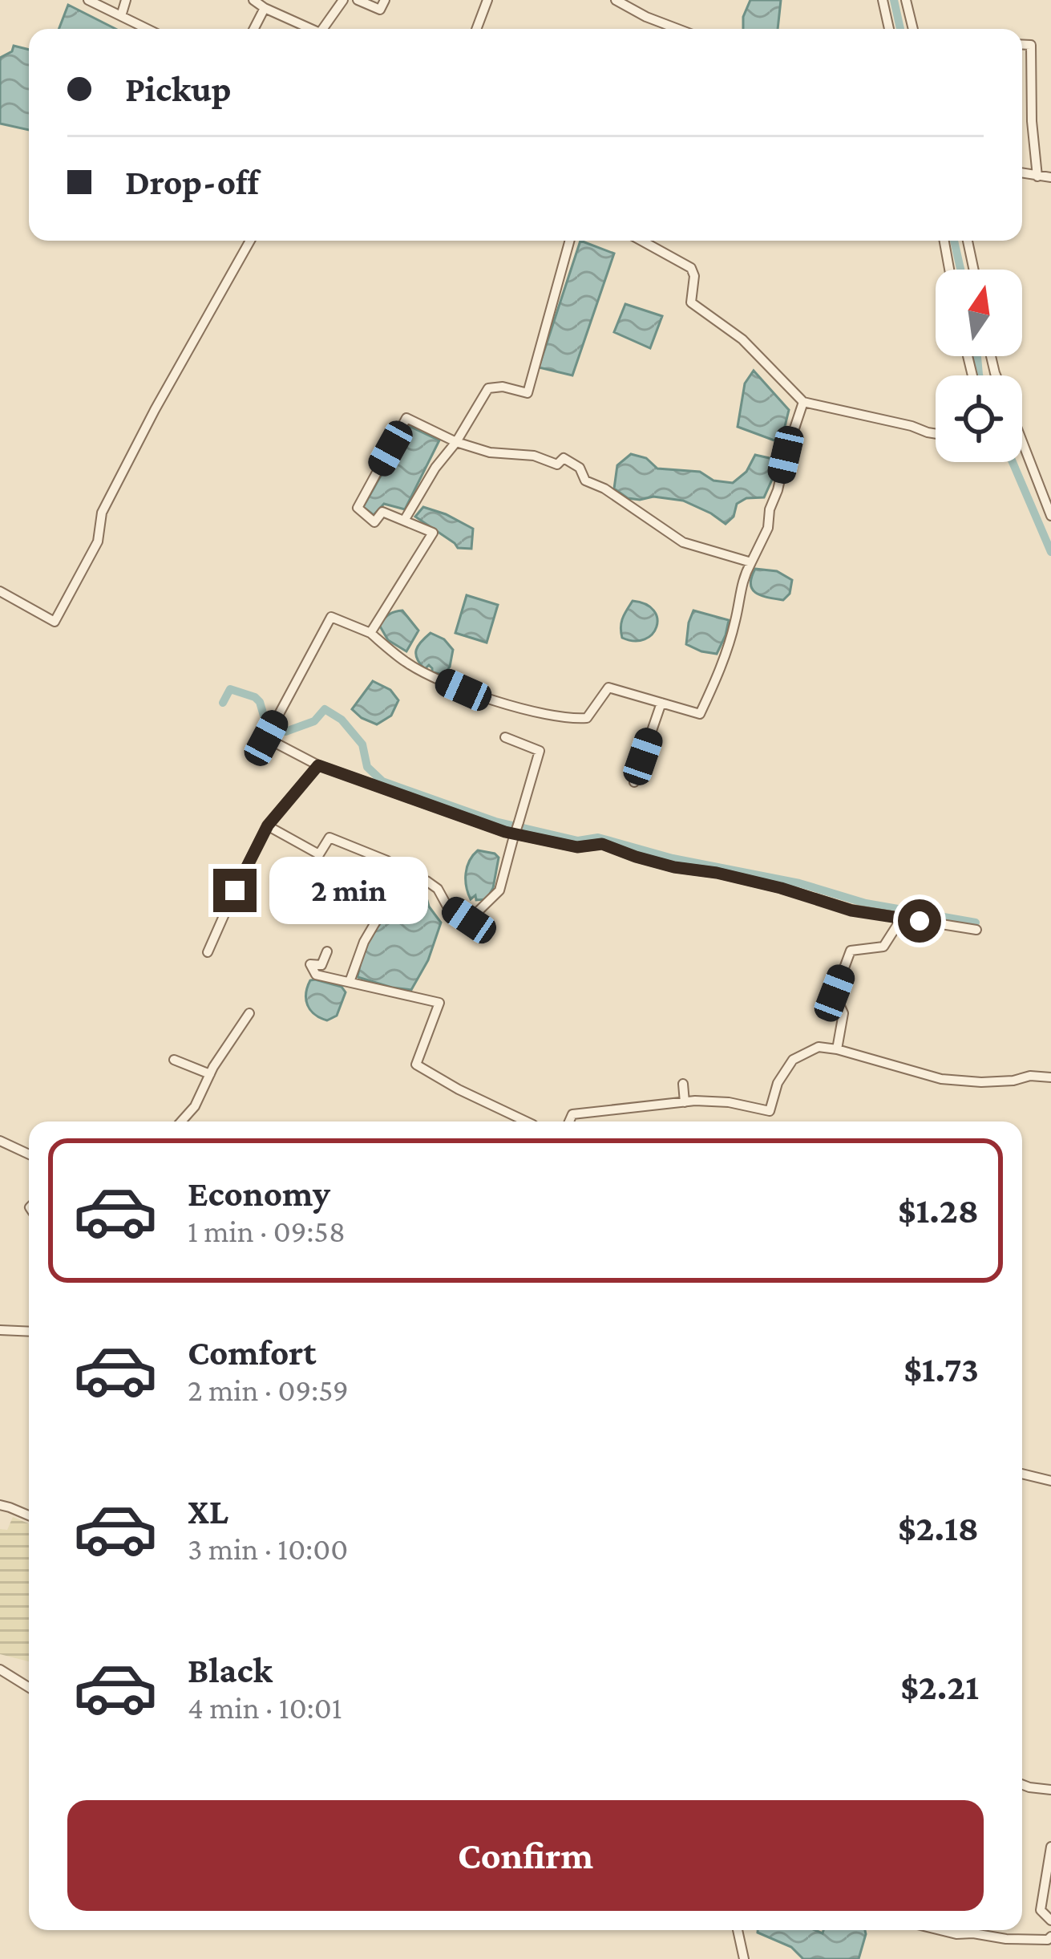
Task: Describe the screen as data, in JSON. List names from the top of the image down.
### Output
{
  "north": "top",
  "page": {
    "banner": ["Pickup", "Drop-off"],
    "bubble": "2 min",
    "list": [
      {
        "name": "Economy",
        "note": "1 min · 09:58",
        "value": "$1.28"
      },
      {
        "name": "Comfort",
        "note": "2 min · 09:59",
        "value": "$1.73"
      },
      {
        "name": "XL",
        "note": "3 min · 10:00",
        "value": "$2.18"
      },
      {
        "name": "Black",
        "note": "4 min · 10:01",
        "value": "$2.21"
      }
    ],
    "buttons": "Confirm"
  }
}
